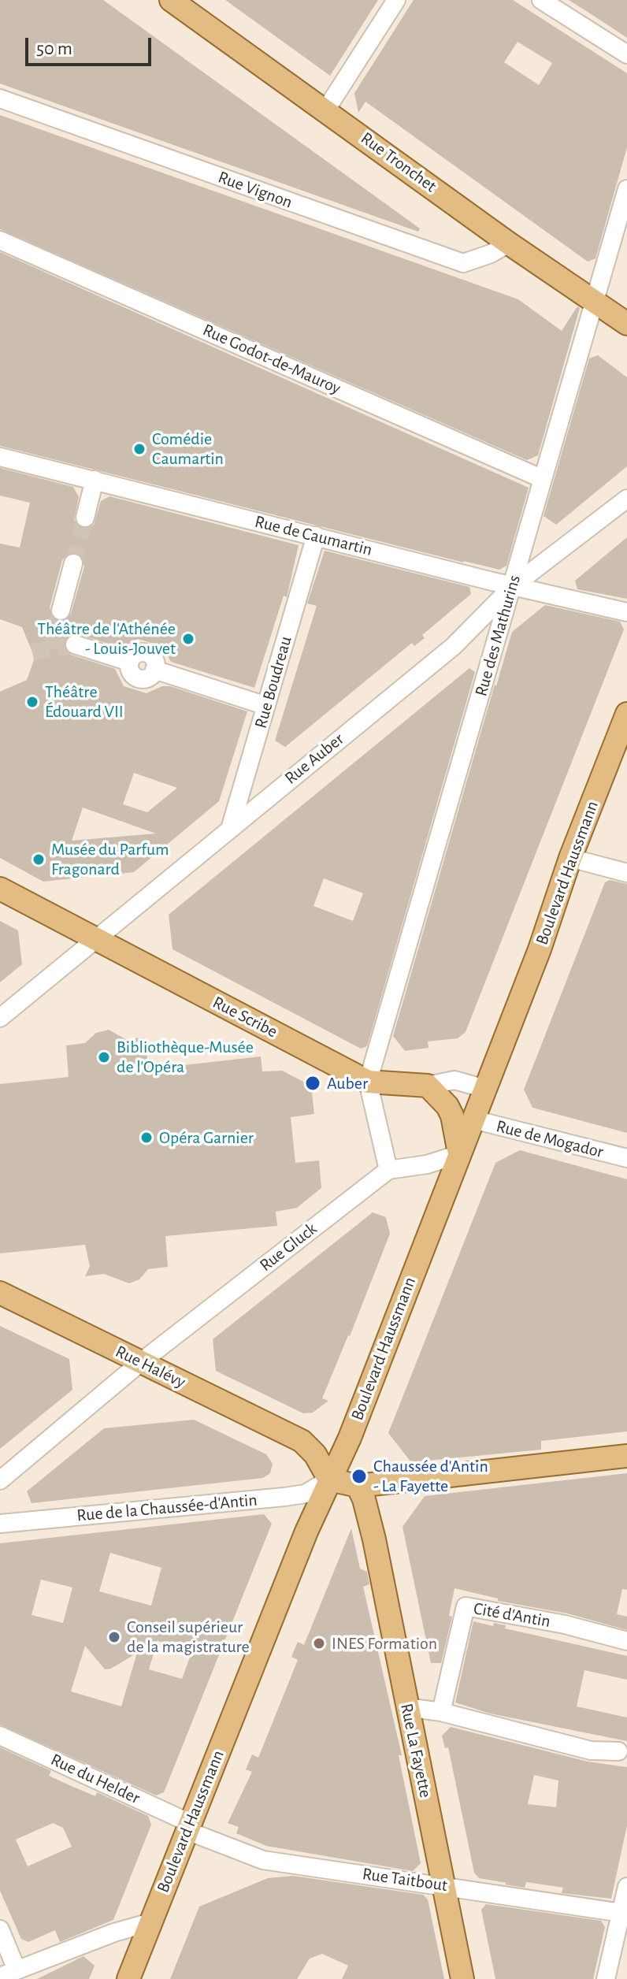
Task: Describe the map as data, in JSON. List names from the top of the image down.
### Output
{
  "streets": {
    "main road": [
      "Rue Tronchet",
      "Boulevard Haussmann",
      "Rue Scribe",
      "Rue Halévy",
      "Rue La Fayette"
    ],
    "street": [
      "Rue Vignon",
      "Rue Godot-de-Mauroy",
      "Rue de Caumartin",
      "Rue des Mathurins",
      "Rue Boudreau",
      "Rue Auber",
      "Rue de Mogador",
      "Rue Gluck",
      "Rue de la Chaussée-d'Antin",
      "Cité d'Antin",
      "Rue du Helder",
      "Rue Taitbout"
    ]
  },
  "crossings": [
    ["Rue Tronchet", "Rue Vignon"],
    ["Rue Tronchet", "Rue des Mathurins"],
    ["Rue Godot-de-Mauroy", "Rue des Mathurins"],
    ["Rue de Caumartin", "Rue des Mathurins"],
    ["Rue de Caumartin", "Rue Boudreau"],
    ["Rue de Caumartin", "Rue Auber"],
    ["Rue des Mathurins", "Rue Auber"],
    ["Rue des Mathurins", "Rue Scribe"],
    ["Rue Boudreau", "Rue Auber"],
    ["Rue Auber", "Rue Scribe"],
    ["Boulevard Haussmann", "Rue de Mogador"],
    ["Boulevard Haussmann", "Rue Halévy"],
    ["Boulevard Haussmann", "Rue de la Chaussée-d'Antin"],
    ["Boulevard Haussmann", "Rue du Helder"],
    ["Boulevard Haussmann", "Rue Taitbout"],
    ["Rue Gluck", "Rue Halévy"],
    ["Rue Halévy", "Rue de la Chaussée-d'Antin"],
    ["Rue La Fayette", "Rue Taitbout"],
    ["Rue du Helder", "Rue Taitbout"]
  ],
  "places": [
    "Comédie Caumartin",
    "Théâtre de l'Athénée - Louis-Jouvet",
    "Théâtre Édouard VII",
    "Musée du Parfum Fragonard",
    "Bibliothèque-Musée de l'Opéra",
    "Auber",
    "Opéra Garnier",
    "Chaussée d'Antin - La Fayette",
    "Conseil supérieur de la magistrature",
    "INES Formation"
  ],
  "scale_bar": "50 m"
}
